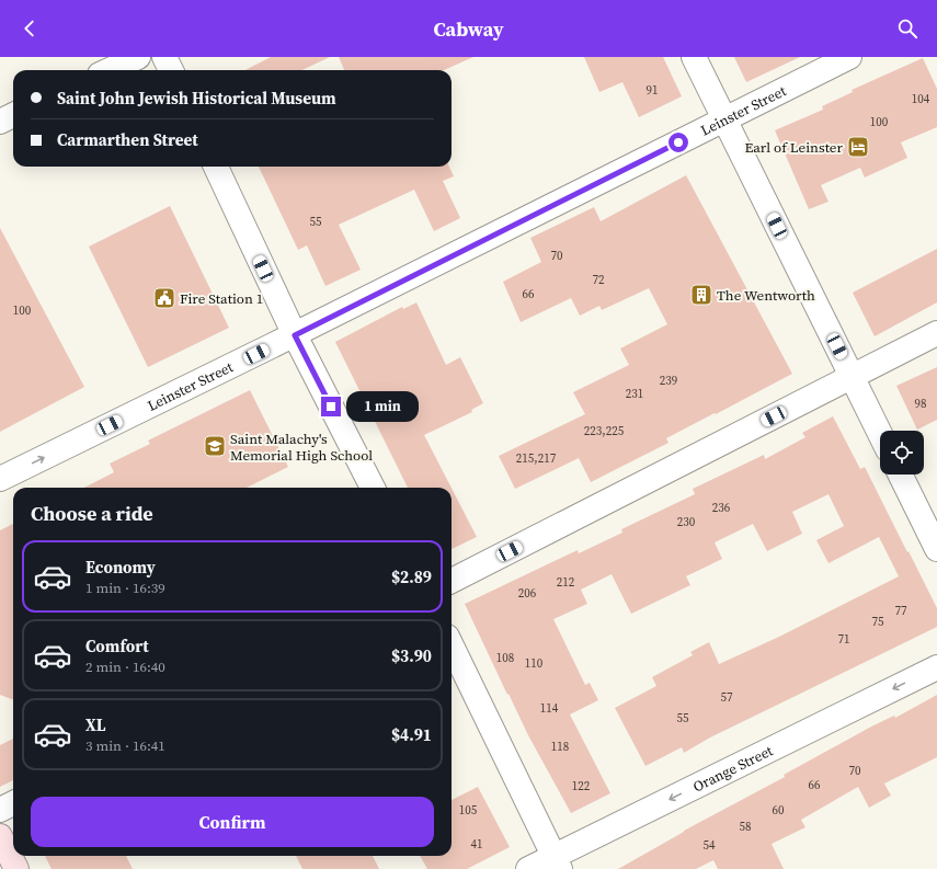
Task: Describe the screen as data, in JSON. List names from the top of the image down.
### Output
{
  "streets": {
    "street": ["Leinster Street", "Orange Street"]
  },
  "one_way": ["Orange Street"],
  "places": {
    "hotel": ["Earl of Leinster"],
    "building": ["The Wentworth"],
    "public building": ["Fire Station 1"],
    "school or university": ["Saint Malachy's Memorial High School"]
  },
  "house_numbers": [
    "91",
    "104",
    "100",
    "55",
    "70",
    "72",
    "66",
    "100",
    "239",
    "231",
    "98",
    "223,225",
    "215,217",
    "236",
    "230",
    "212",
    "206",
    "77",
    "75",
    "71",
    "108",
    "110",
    "57",
    "114",
    "55",
    "118",
    "70",
    "66",
    "122",
    "105",
    "60",
    "58",
    "41",
    "54"
  ],
  "page": {
    "header": "Cabway",
    "banner": ["Saint John Jewish Historical Museum", "Carmarthen Street"],
    "bubble": "1 min",
    "heading": "Choose a ride",
    "list": [
      {
        "name": "Economy",
        "note": "1 min · 16:39",
        "value": "$2.89"
      },
      {
        "name": "Comfort",
        "note": "2 min · 16:40",
        "value": "$3.90"
      },
      {
        "name": "XL",
        "note": "3 min · 16:41",
        "value": "$4.91"
      }
    ],
    "buttons": "Confirm"
  }
}
